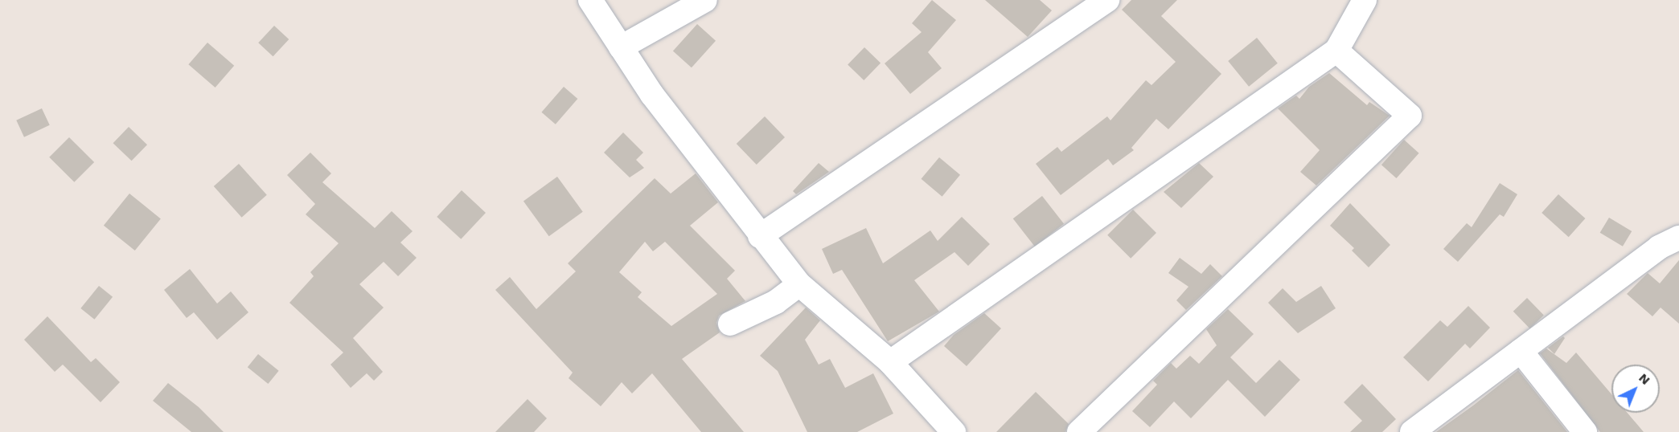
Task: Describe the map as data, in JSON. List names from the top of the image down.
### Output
{
  "north": "top right"
}
